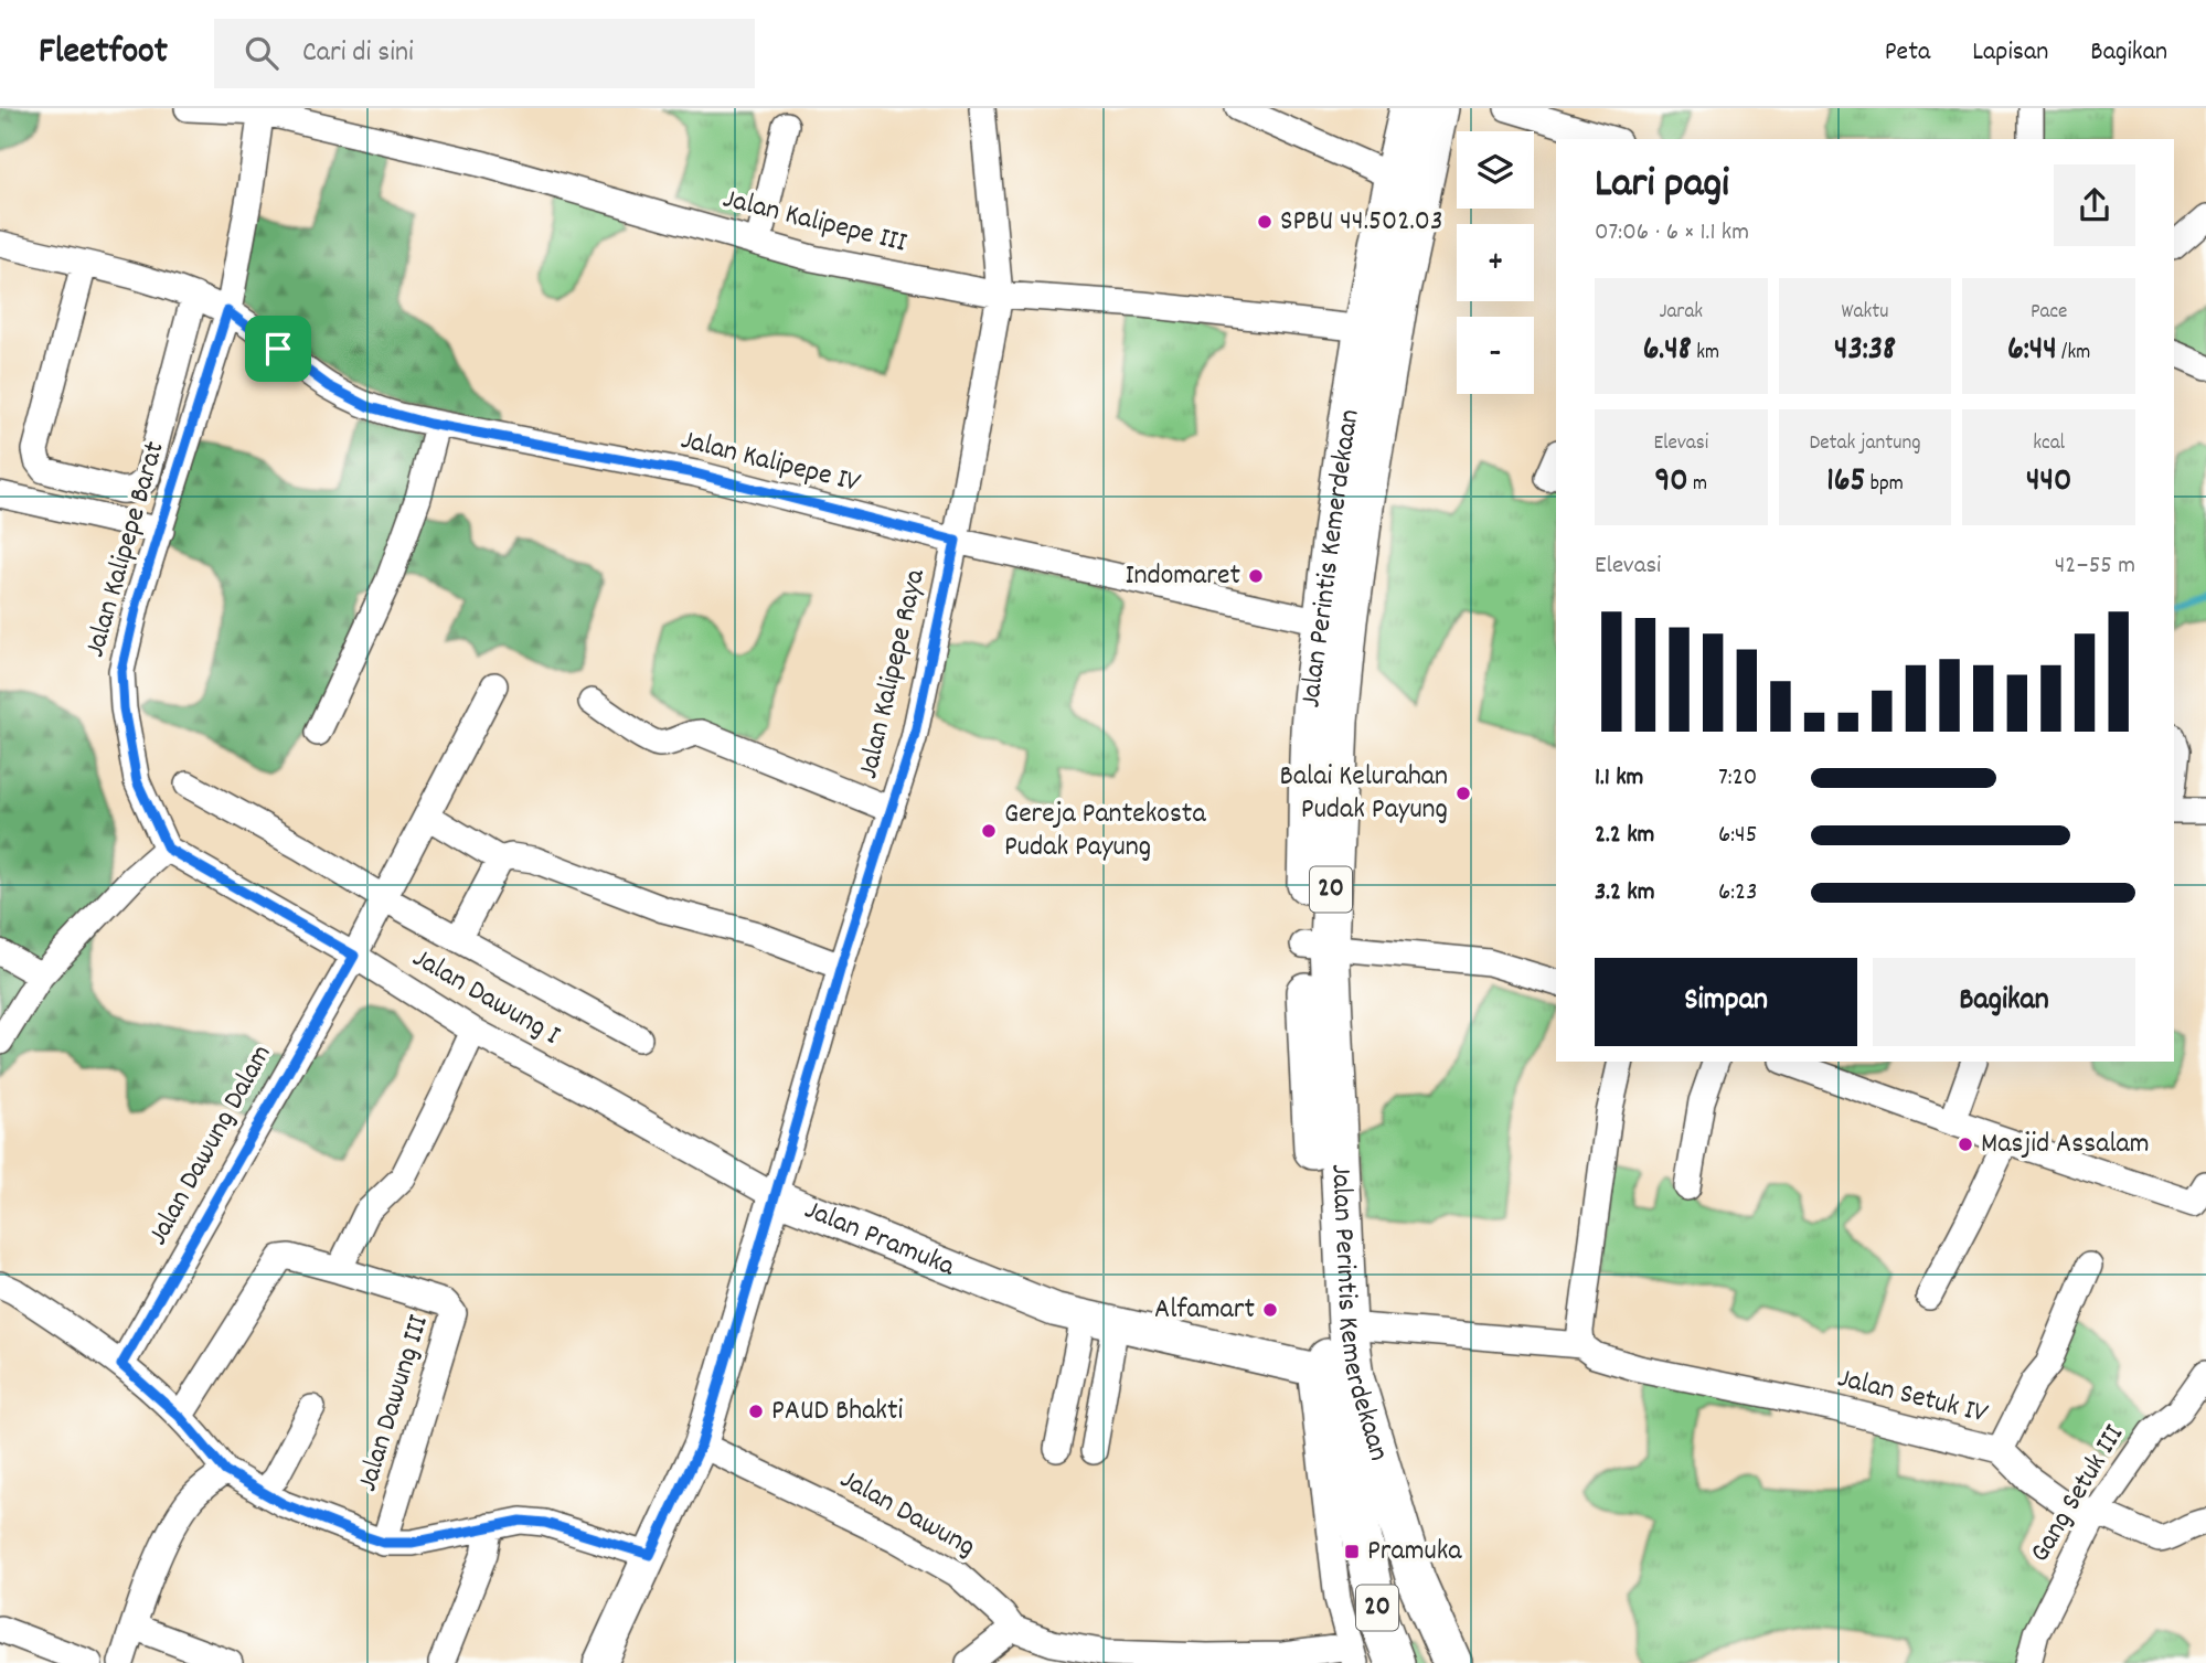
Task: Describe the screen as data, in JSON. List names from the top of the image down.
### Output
{
  "streets": {
    "highway": ["Jalan Perintis Kemerdekaan", "20"],
    "main road": ["Jalan Pramuka"],
    "street": [
      "Jalan Kalipepe III",
      "Jalan Kalipepe IV",
      "Jalan Kalipepe Barat",
      "Jalan Kalipepe Raya",
      "Jalan Dawung I",
      "Jalan Dawung Dalam",
      "Jalan Setuk IV",
      "Jalan Dawung III",
      "Gang Setuk III",
      "Jalan Dawung"
    ]
  },
  "crossings": [
    ["Jalan Kalipepe III", "Jalan Perintis Kemerdekaan"],
    ["Jalan Kalipepe III", "Jalan Kalipepe Raya"],
    ["Jalan Kalipepe IV", "Jalan Kalipepe Barat"],
    ["Jalan Kalipepe IV", "Jalan Perintis Kemerdekaan"],
    ["Jalan Kalipepe IV", "Jalan Kalipepe Raya"],
    ["Jalan Kalipepe Barat", "Jalan Dawung I"],
    ["Jalan Perintis Kemerdekaan", "Jalan Pramuka"],
    ["Jalan Kalipepe Raya", "Jalan Dawung I"],
    ["Jalan Kalipepe Raya", "Jalan Pramuka"],
    ["Jalan Dawung I", "Jalan Dawung Dalam"],
    ["Jalan Dawung I", "Jalan Pramuka"],
    ["Jalan Pramuka", "Jalan Dawung III"],
    ["Jalan Pramuka", "Jalan Dawung"],
    ["Jalan Setuk IV", "Gang Setuk III"]
  ],
  "places": {
    "other": [
      "SPBU 44.502.03",
      "Indomaret",
      "Balai Kelurahan Pudak Payung",
      "Gereja Pantekosta Pudak Payung",
      "Masjid Assalam",
      "Alfamart",
      "PAUD Bhakti"
    ],
    "transit": ["Pramuka"]
  },
  "page": {
    "header": "Fleetfoot",
    "search": "Cari di sini",
    "nav": ["Peta", "Lapisan", "Bagikan"],
    "map_buttons": ["+", "−"],
    "heading": ["Lari pagi", "07:06 · 6 × 1.1 km"],
    "stats": [
      ["Jarak", "6.48 km"],
      ["Waktu", "43:38"],
      ["Pace", "6:44 /km"],
      ["Elevasi", "90 m"],
      ["Detak jantung", "165 bpm"],
      ["kcal", "440"]
    ],
    "chart": ["Elevasi", "42–55 m"],
    "list": [
      {
        "name": "1.1 km",
        "note": "7:20"
      },
      {
        "name": "2.2 km",
        "note": "6:45"
      },
      {
        "name": "3.2 km",
        "note": "6:23"
      }
    ],
    "buttons": ["Simpan", "Bagikan"]
  }
}
